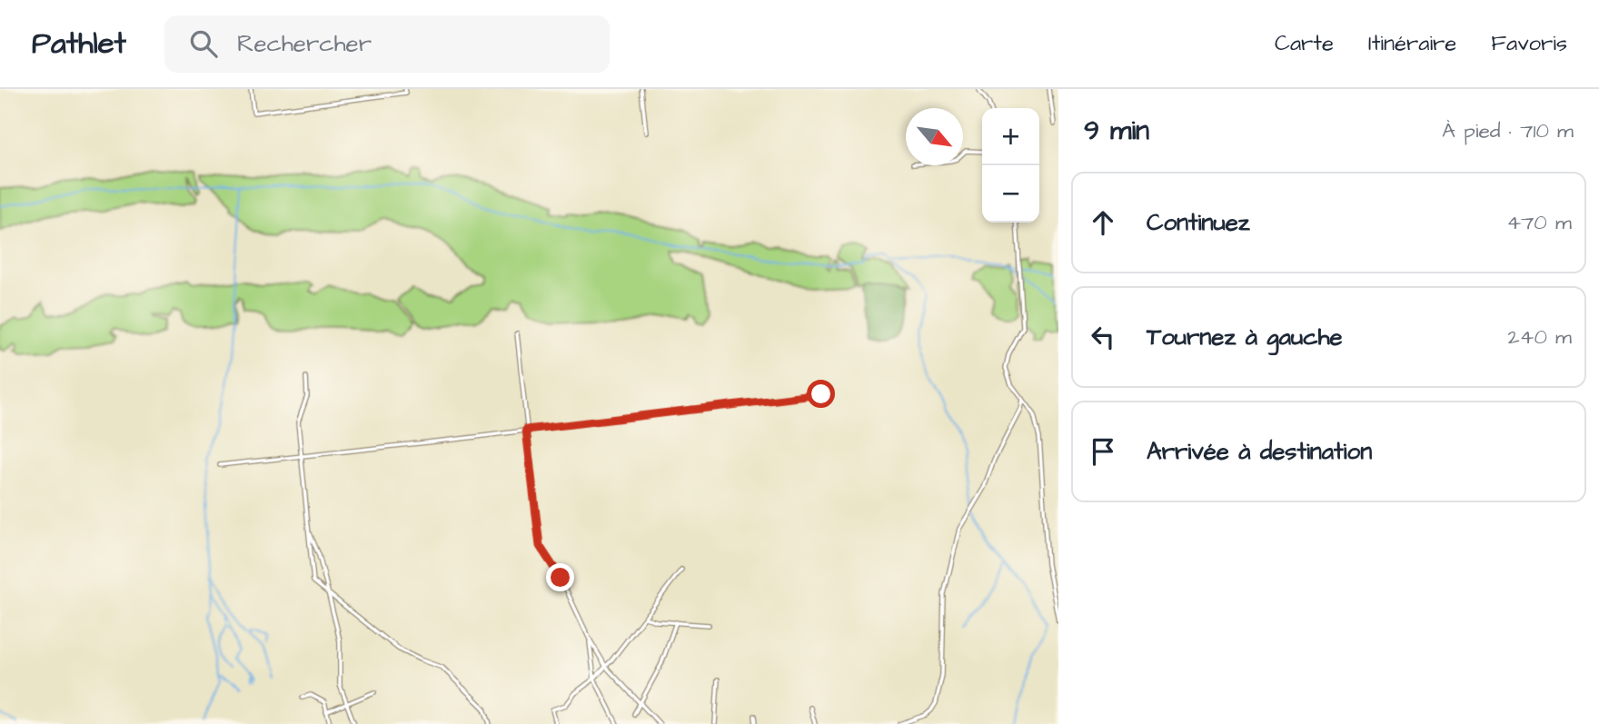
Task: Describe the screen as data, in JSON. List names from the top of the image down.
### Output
{
  "north": "bottom right",
  "page": {
    "header": "Pathlet",
    "search": "Rechercher",
    "nav": ["Carte", "Itinéraire", "Favoris"],
    "heading": ["9 min", "À pied · 710 m"],
    "map_buttons": ["+", "−"],
    "list": [
      ["Continuez", "470 m"],
      ["Tournez à gauche", "240 m"],
      "Arrivée à destination"
    ]
  }
}
